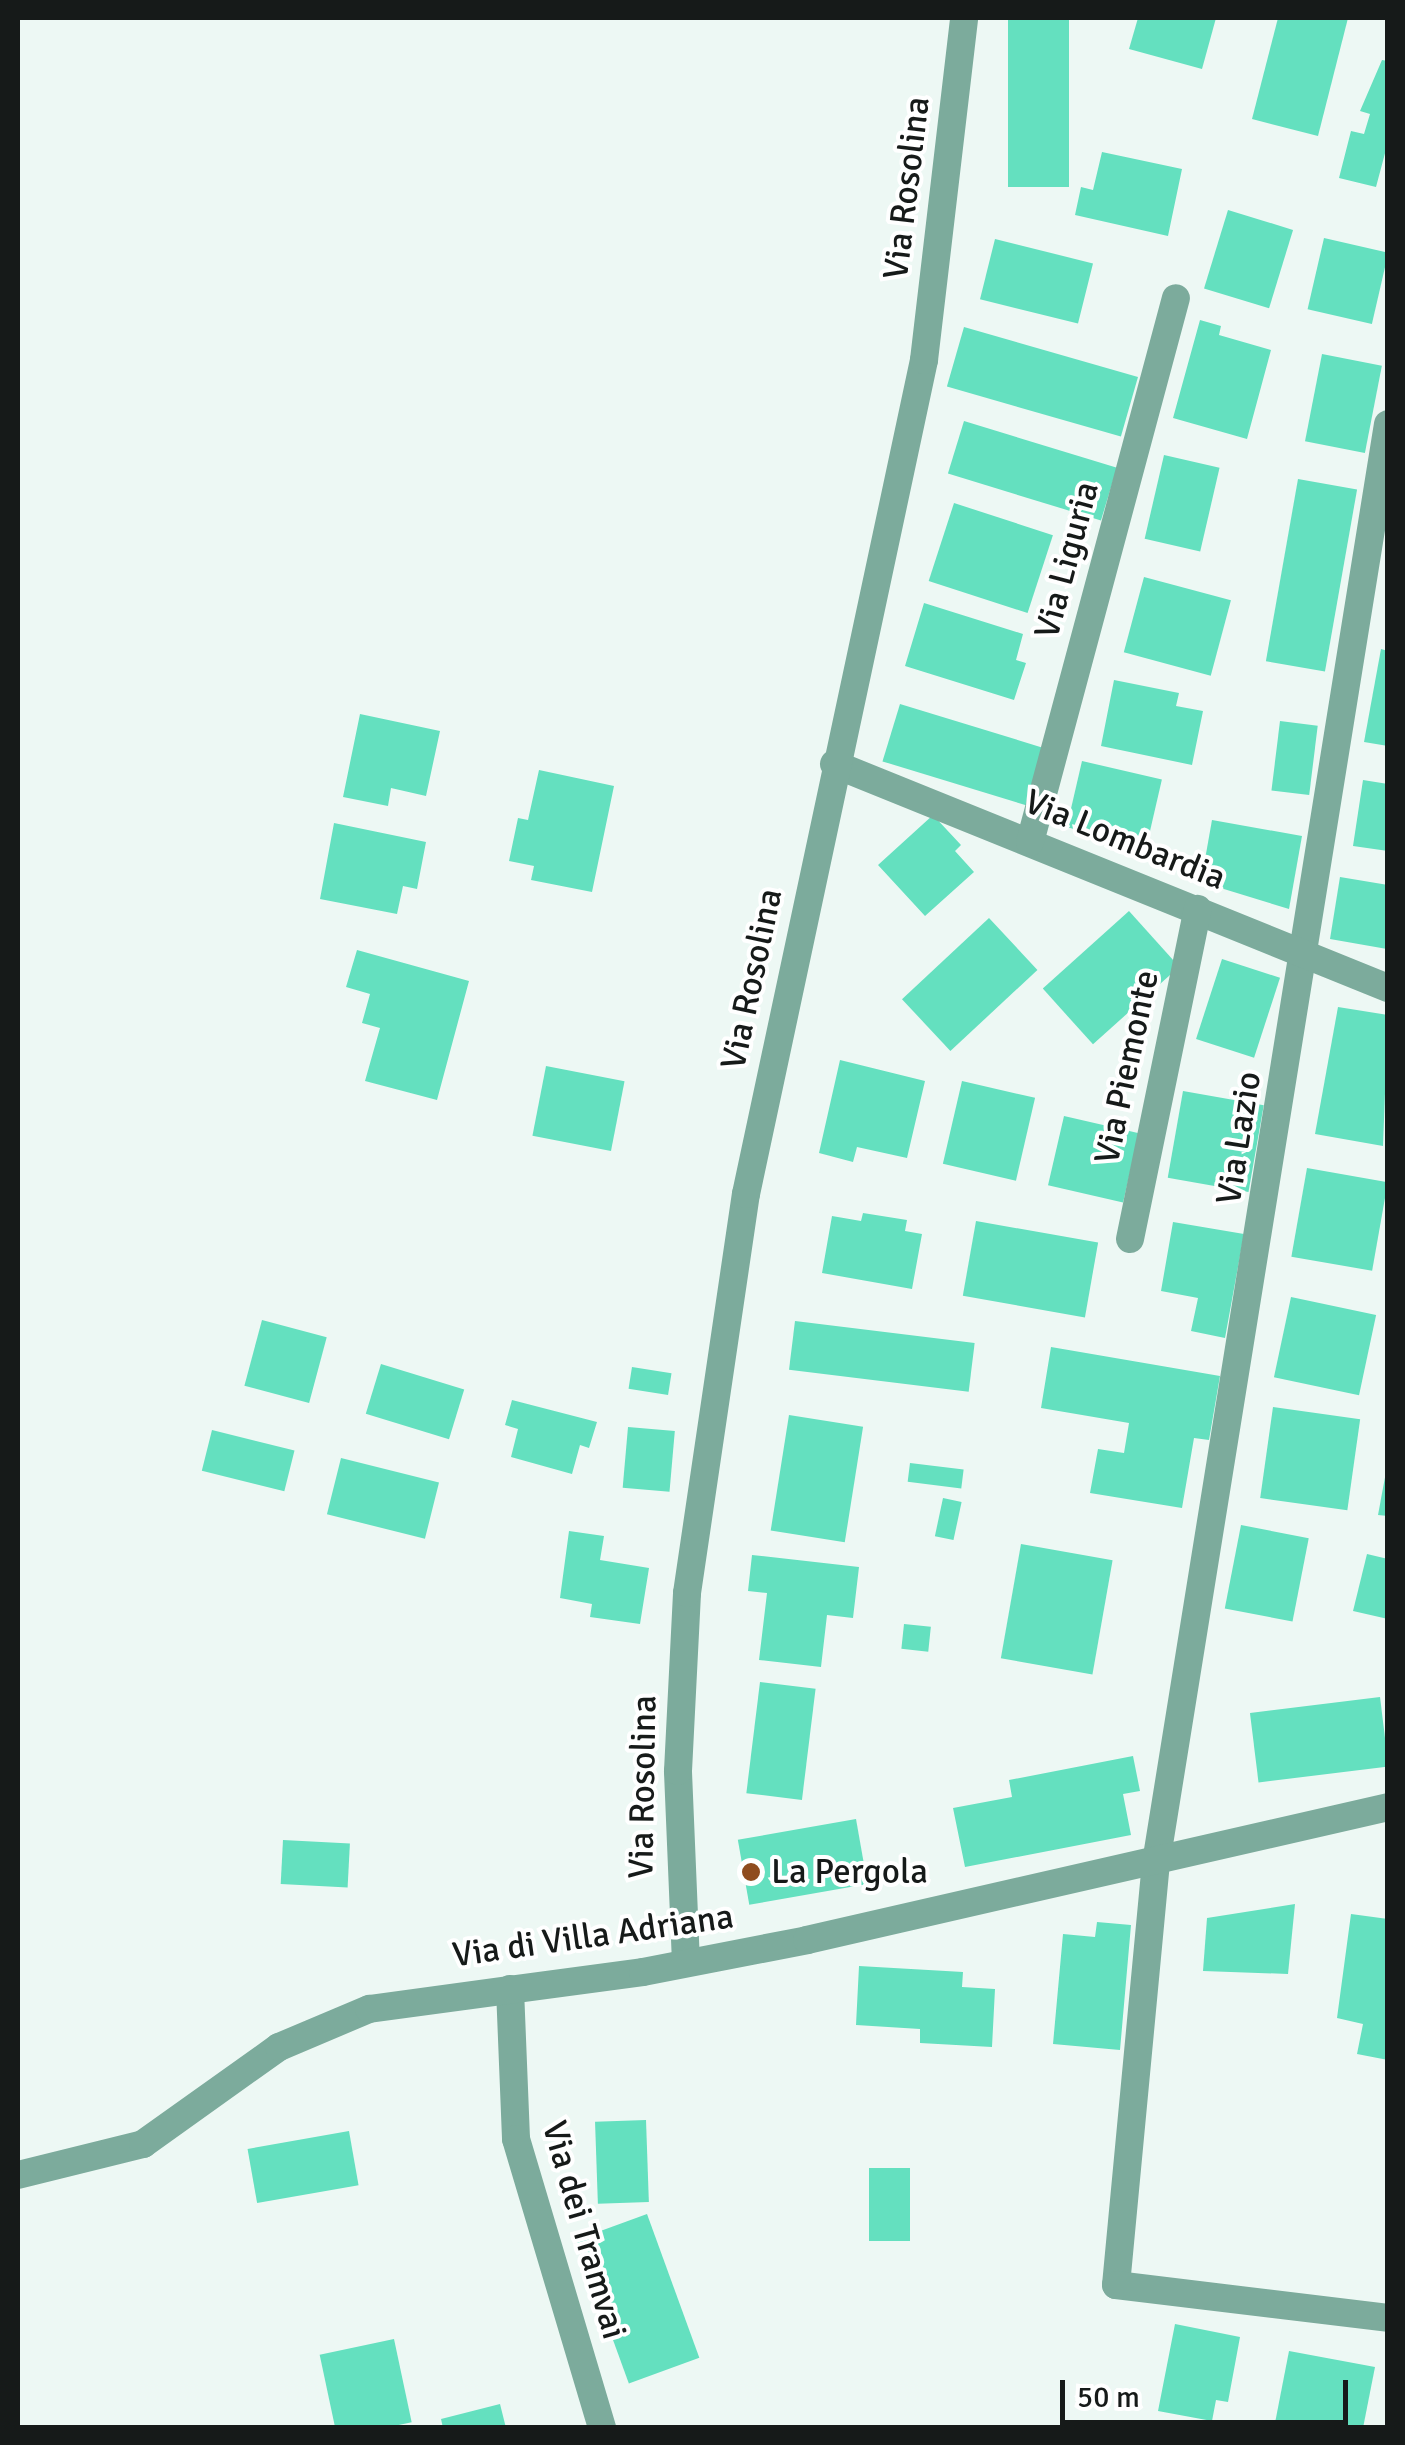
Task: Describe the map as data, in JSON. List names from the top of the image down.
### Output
{
  "streets": {
    "street": [
      "Via Rosolina",
      "Via Liguria",
      "Via Lombardia",
      "Via Piemonte",
      "Via Lazio",
      "Via di Villa Adriana",
      "Via dei Tramvai"
    ]
  },
  "crossings": [
    ["Via Rosolina", "Via Lombardia"],
    ["Via Rosolina", "Via di Villa Adriana"],
    ["Via Liguria", "Via Lombardia"],
    ["Via Lombardia", "Via Piemonte"],
    ["Via Lombardia", "Via Lazio"],
    ["Via Lazio", "Via di Villa Adriana"],
    ["Via di Villa Adriana", "Via dei Tramvai"]
  ],
  "places": ["La Pergola"],
  "scale_bar": "50 m"
}
